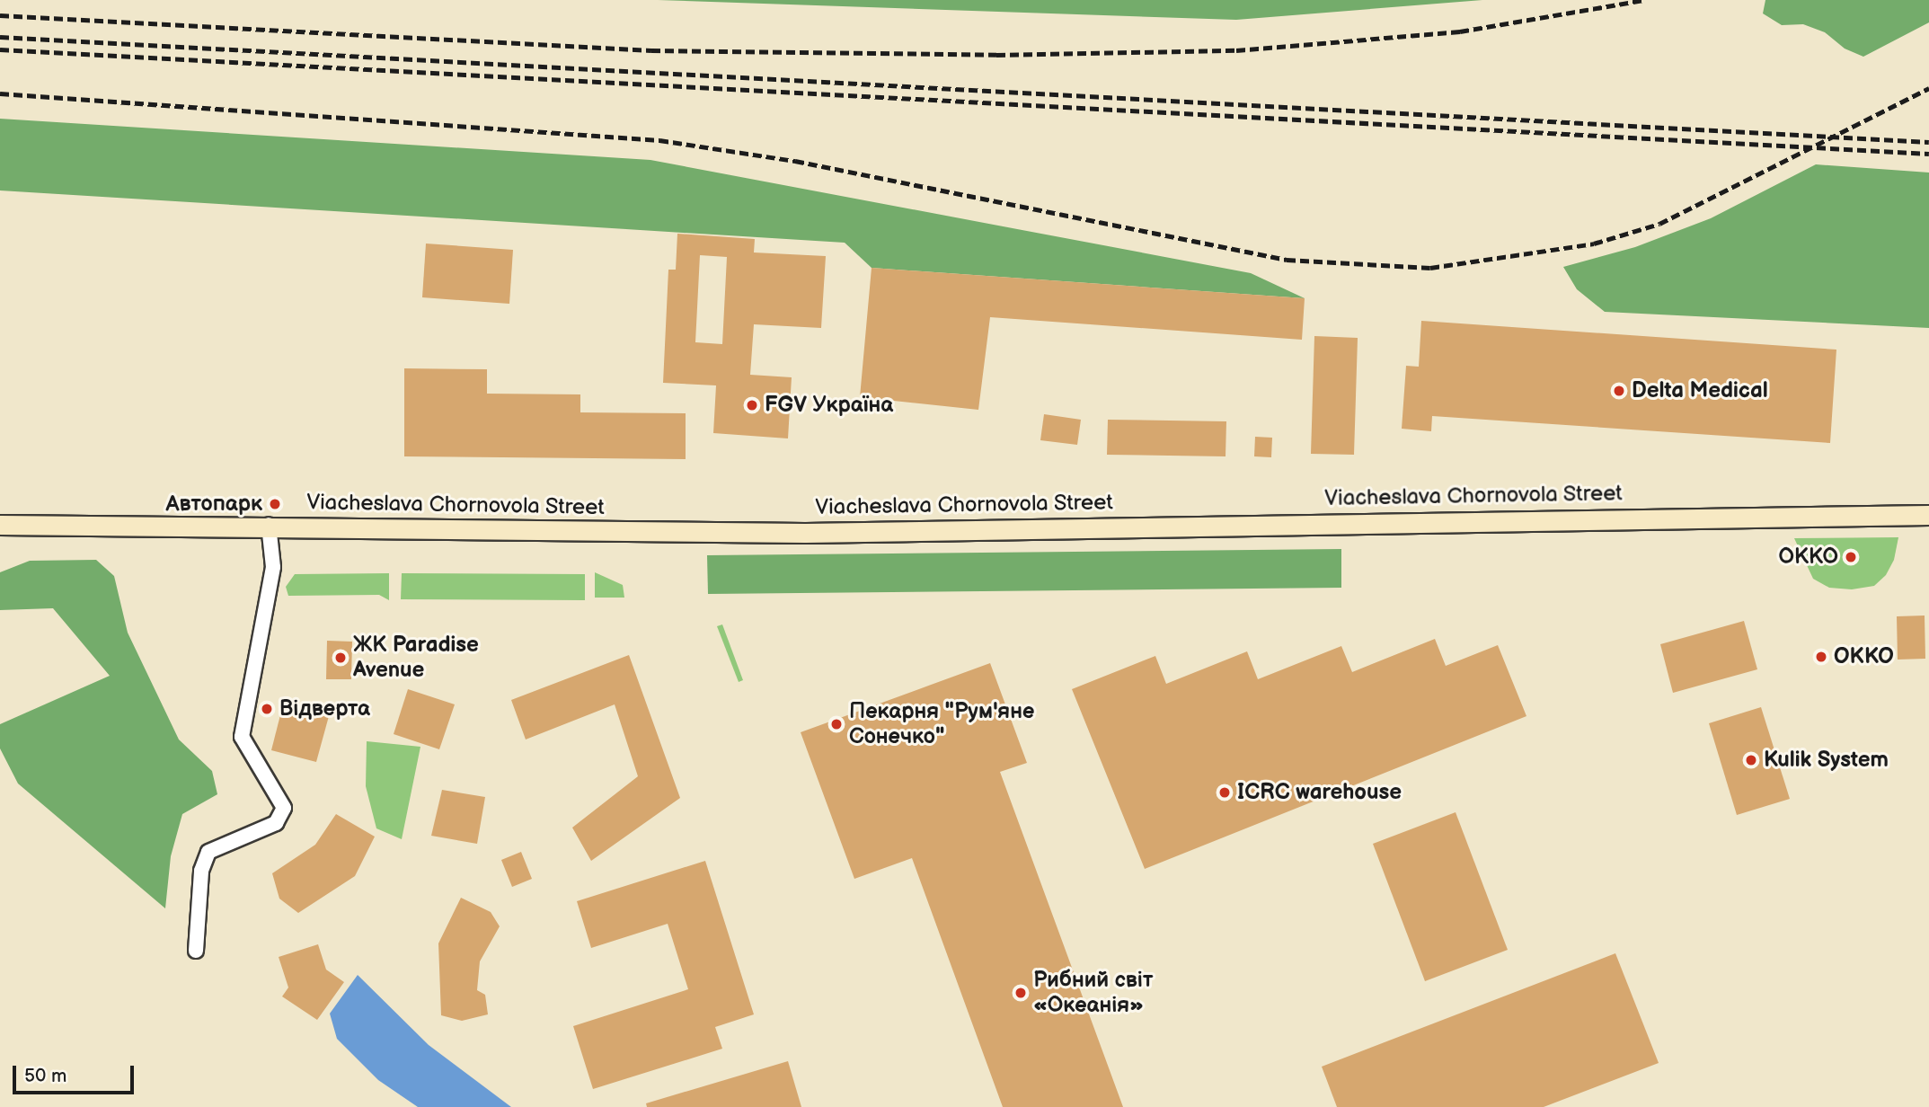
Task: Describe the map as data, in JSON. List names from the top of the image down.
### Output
{
  "streets": {
    "main road": ["Viacheslava Chornovola Street"]
  },
  "places": [
    "Delta Medical",
    "FGV Україна",
    "Автопарк",
    "ОККО",
    "OKKO",
    "ЖК Paradise Avenue",
    "Відверта",
    "Пекарня \"Рум'яне Сонечко\"",
    "Kulik System",
    "ICRC warehouse",
    "Рибний світ «Океанія»"
  ],
  "scale_bar": "50 m"
}
